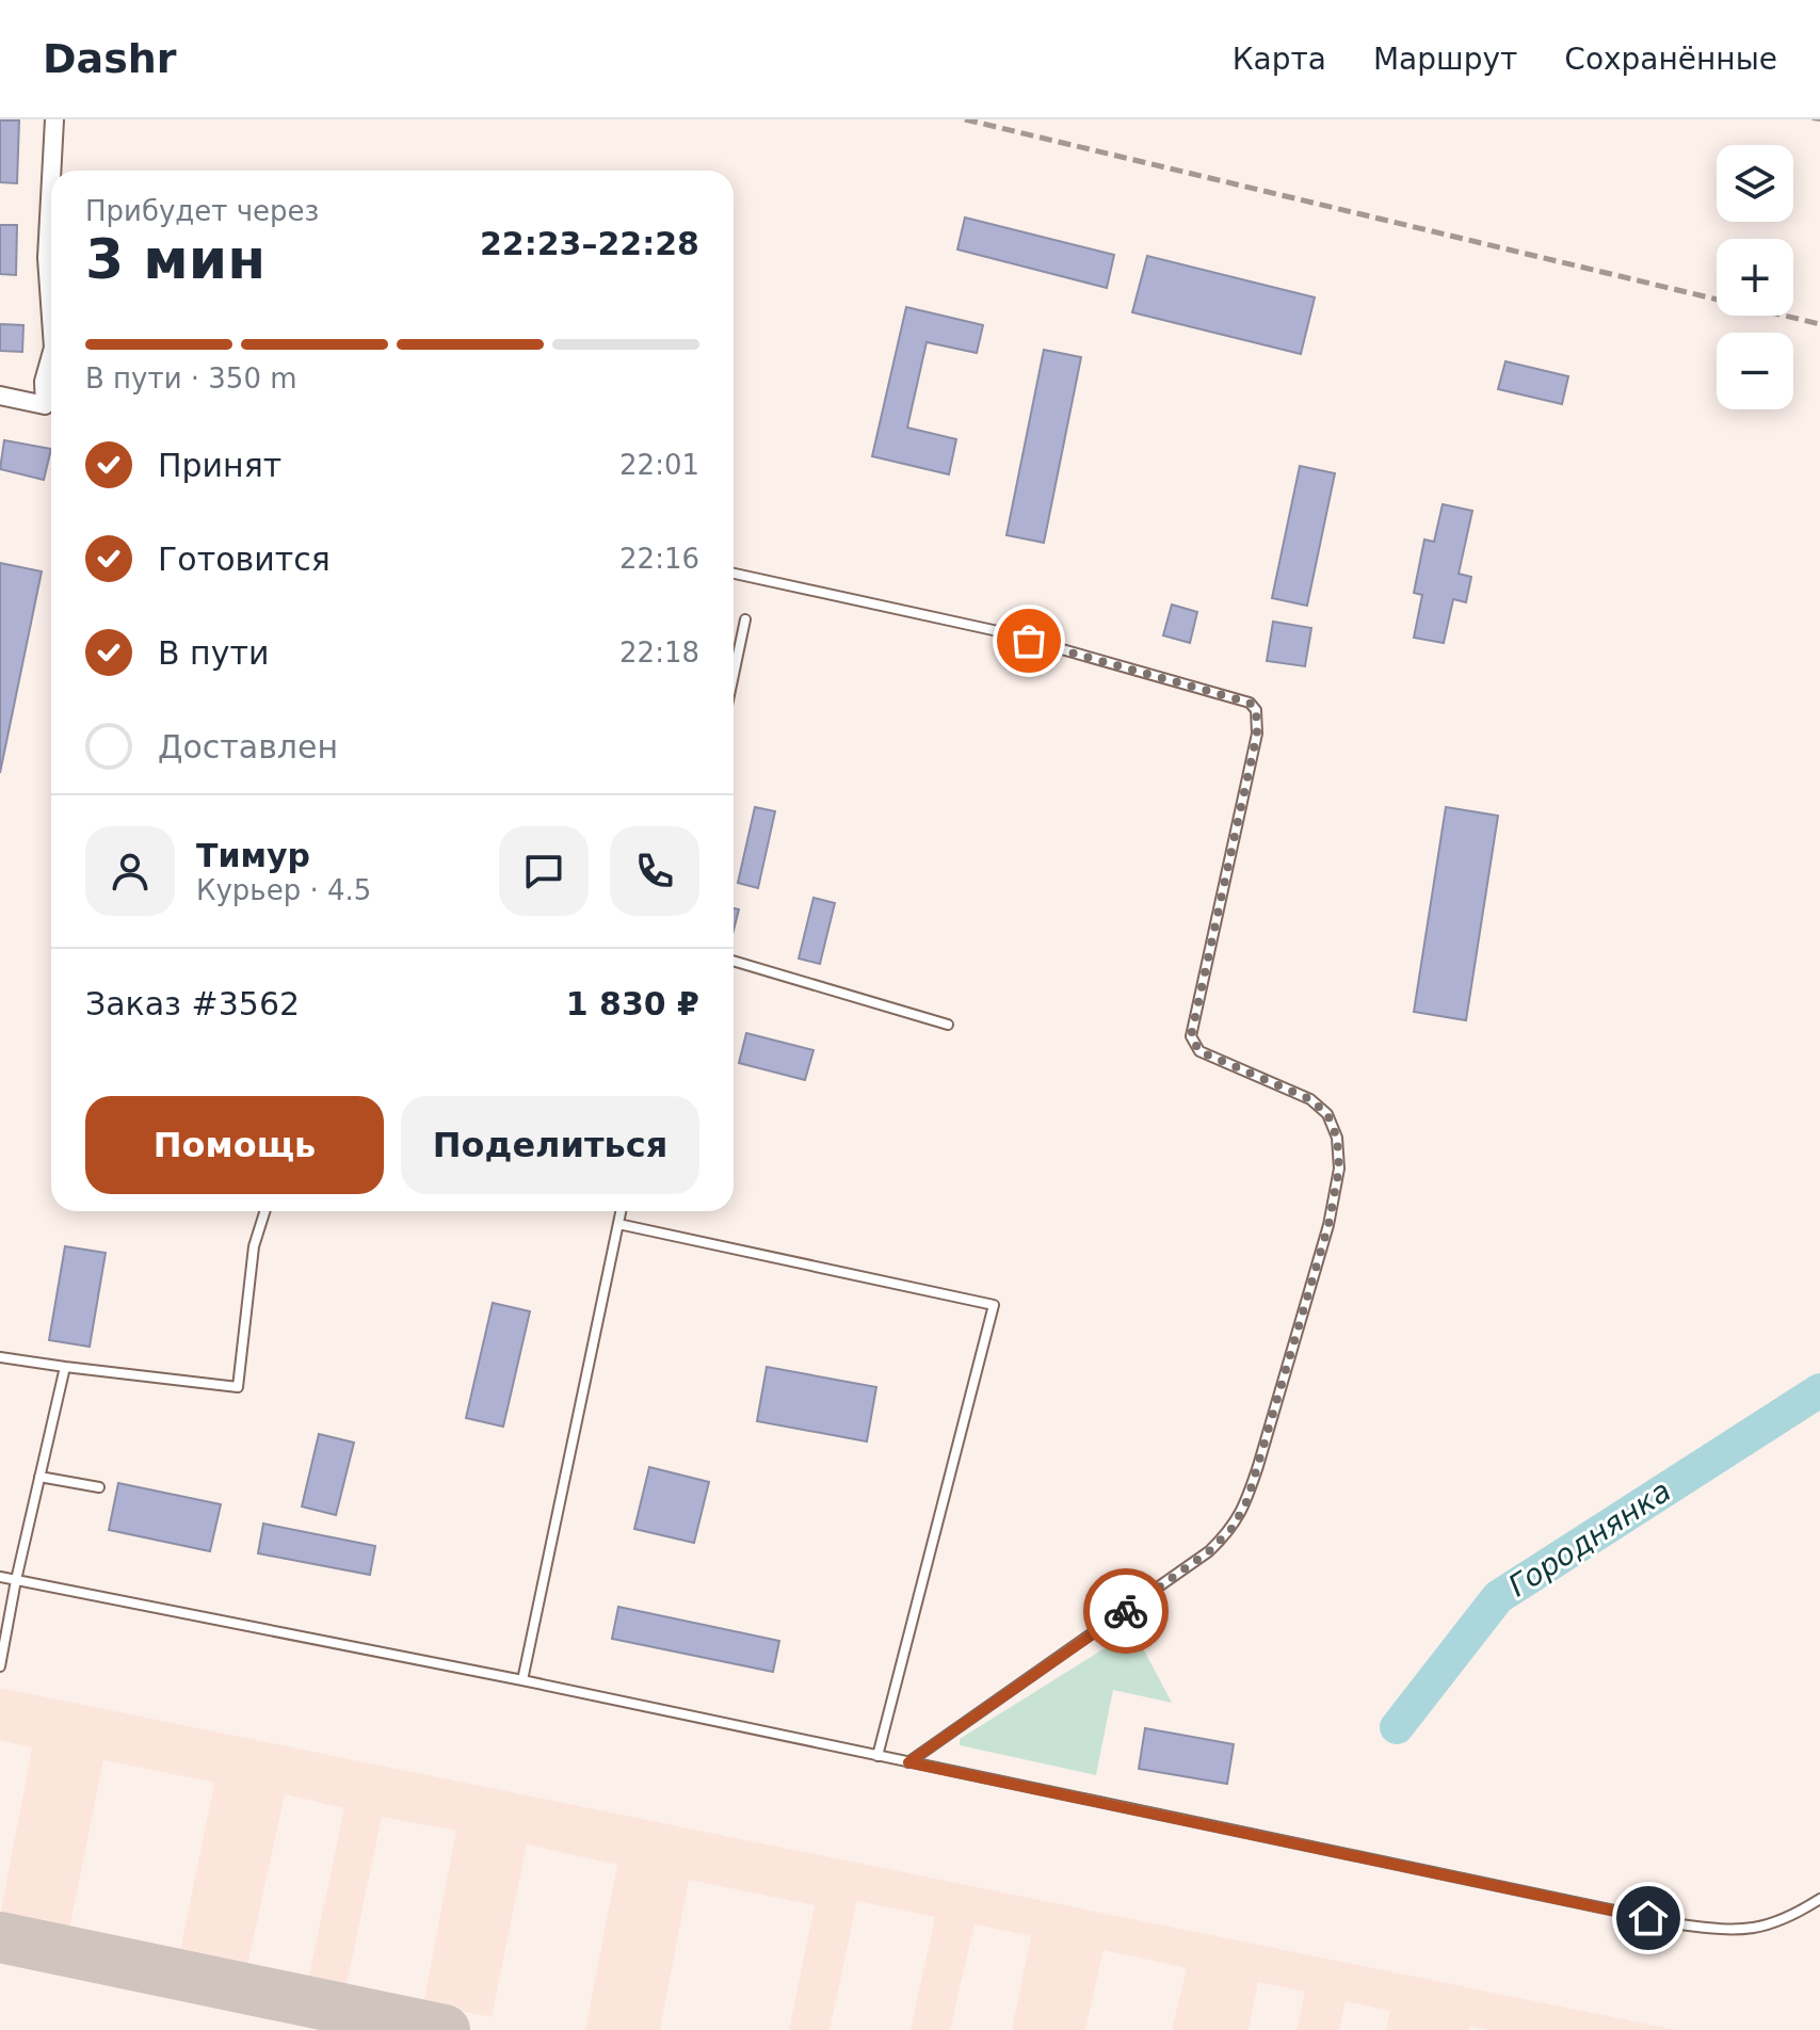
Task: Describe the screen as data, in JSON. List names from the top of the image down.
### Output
{
  "water": ["Городнянка"],
  "page": {
    "header": "Dashr",
    "nav": ["Карта", "Маршрут", "Сохранённые"],
    "map_buttons": ["+", "−"],
    "heading": ["3 мин", "Прибудет через", "22:23–22:28"],
    "panel": [
      "Тимур",
      "Курьер · 4.5",
      "Заказ #3562",
      "1 830 ₽"
    ],
    "bar": "В пути · 350 m",
    "list": [
      ["Принят", "22:01"],
      ["Готовится", "22:16"],
      ["В пути", "22:18"],
      "Доставлен"
    ],
    "buttons": ["Помощь", "Поделиться"]
  }
}
